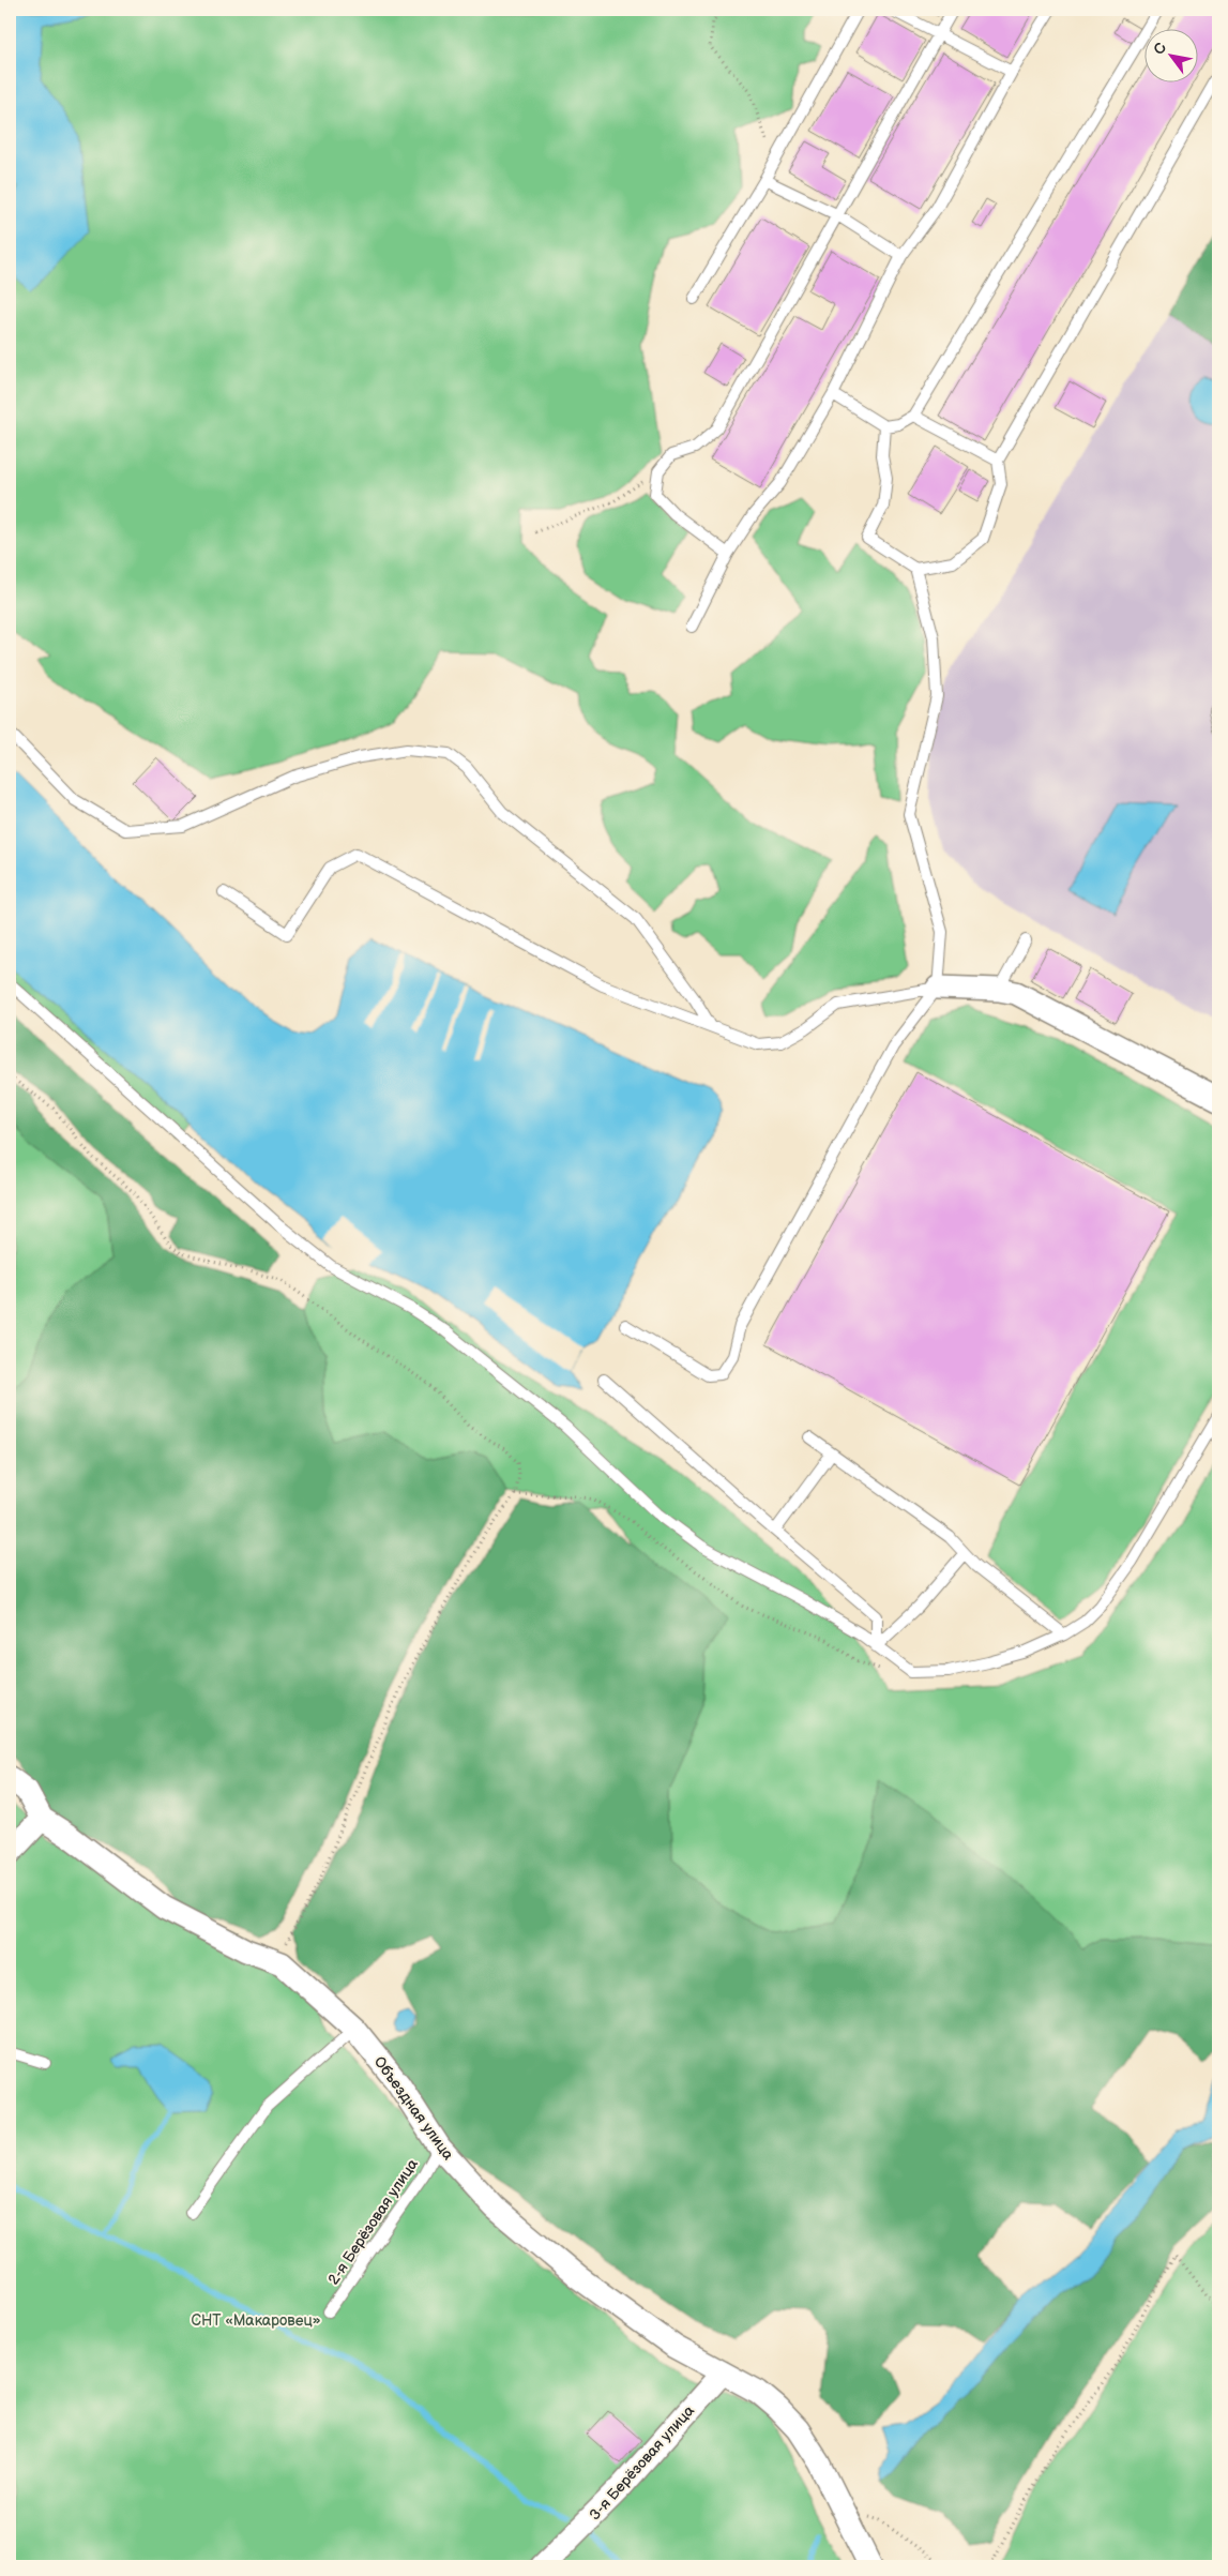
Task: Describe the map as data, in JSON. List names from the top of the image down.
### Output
{
  "streets": {
    "street": ["Объездная улица", "3-я Берёзовая улица"],
    "lane": ["2-я Берёзовая улица"]
  },
  "crossings": [
    ["Объездная улица", "2-я Берёзовая улица"],
    ["Объездная улица", "3-я Берёзовая улица"]
  ],
  "parks": ["СНТ «Макаровец»"],
  "north": "top left"
}
